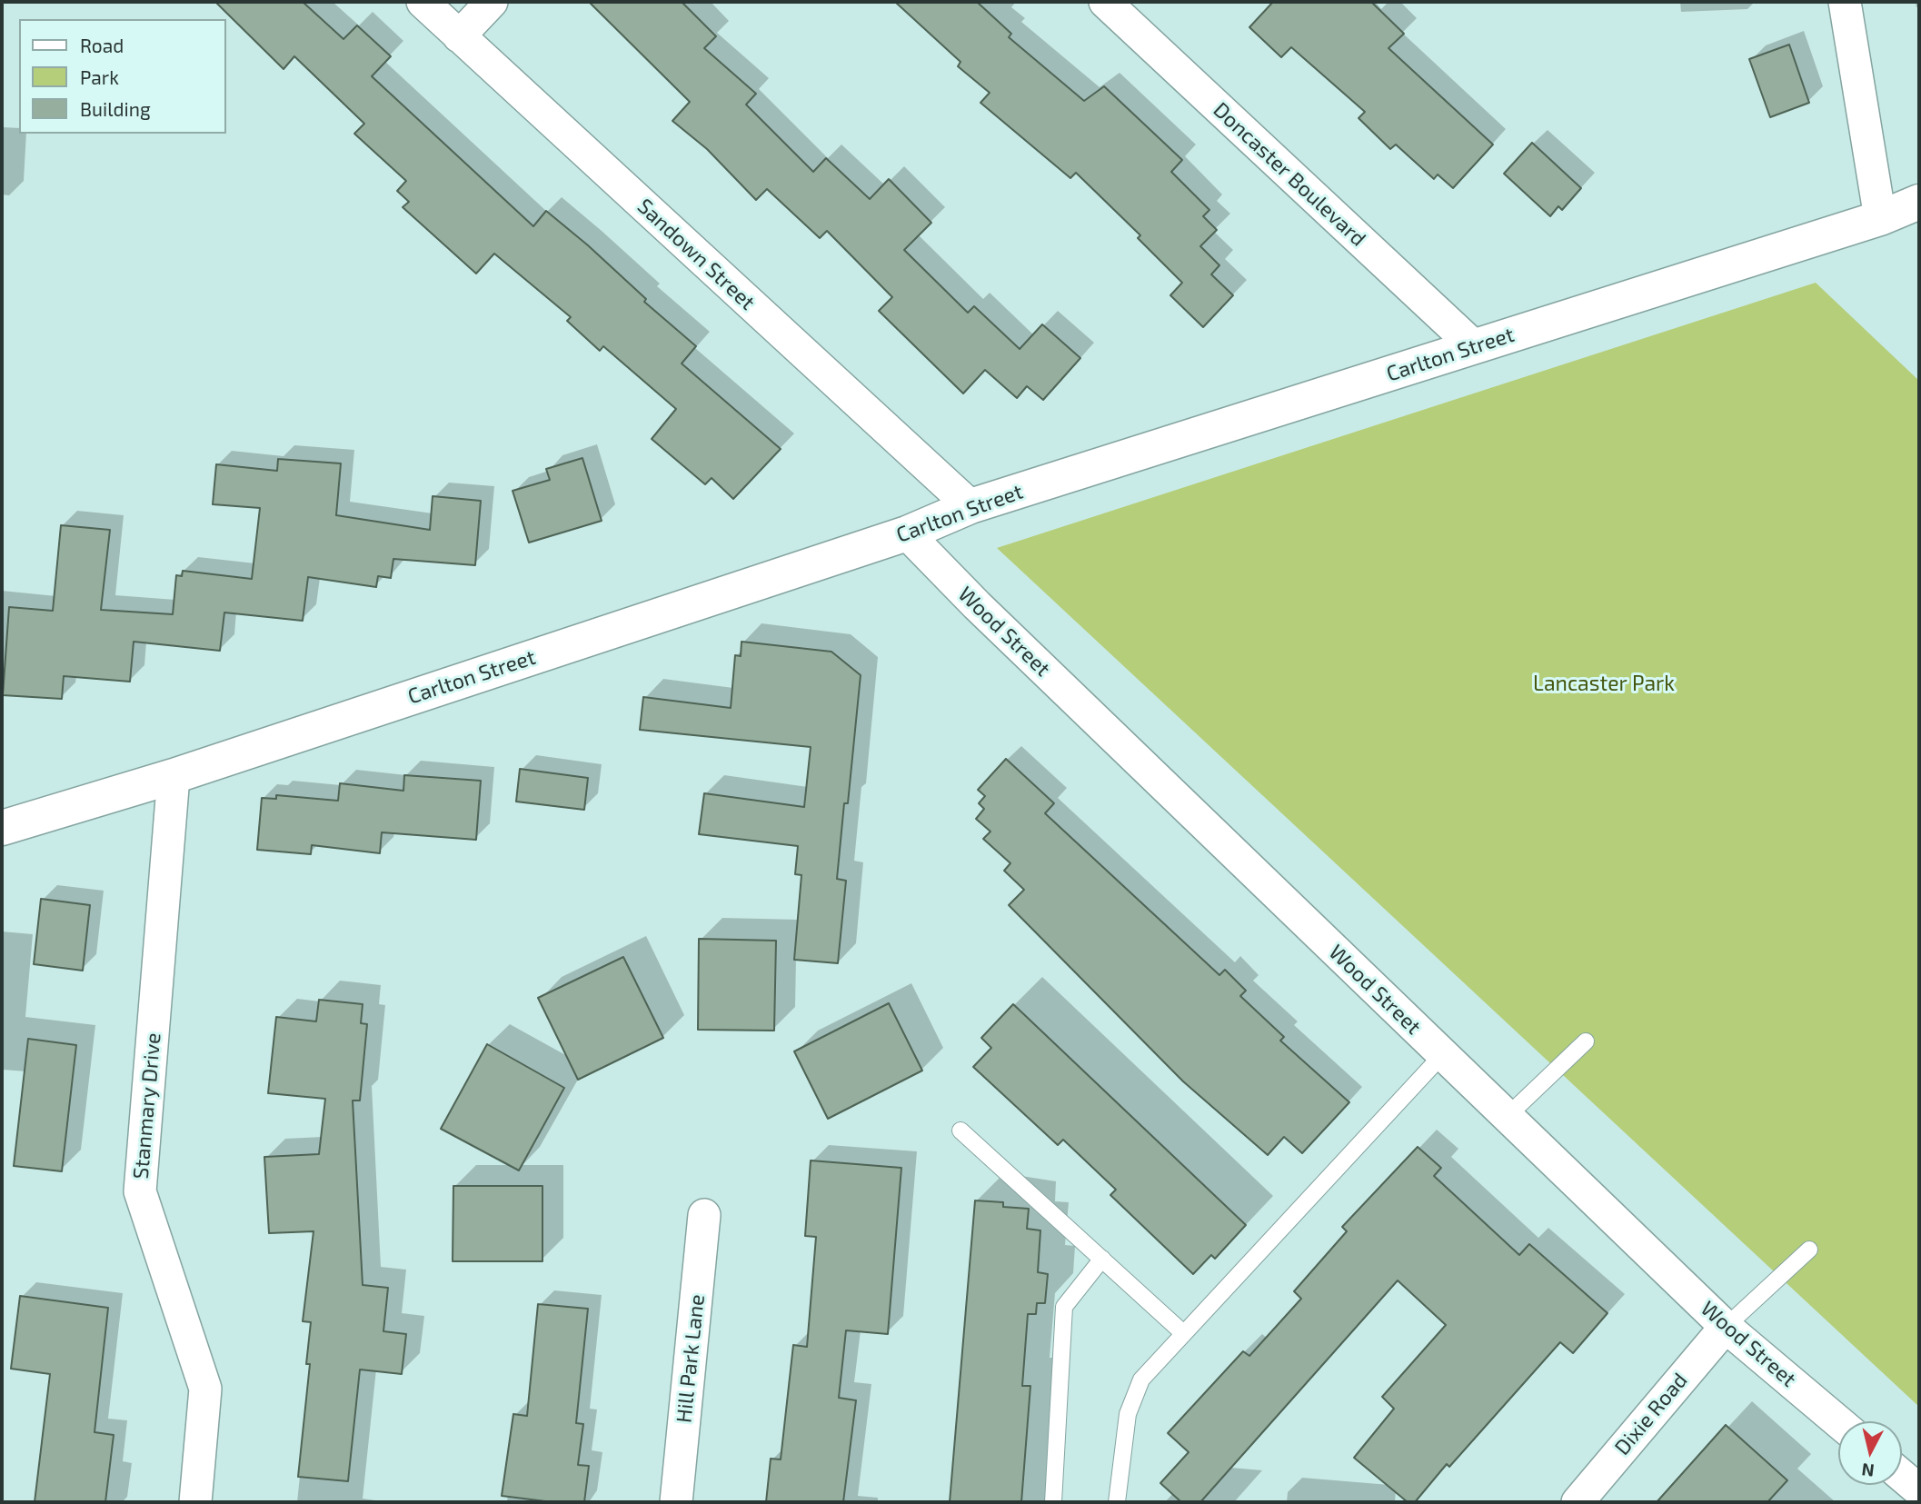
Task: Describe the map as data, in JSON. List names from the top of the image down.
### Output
{
  "streets": {
    "main road": ["Carlton Street"],
    "street": [
      "Doncaster Boulevard",
      "Sandown Street",
      "Wood Street",
      "Stanmary Drive",
      "Hill Park Lane",
      "Dixie Road"
    ]
  },
  "crossings": [
    ["Doncaster Boulevard", "Carlton Street"],
    ["Sandown Street", "Carlton Street"],
    ["Carlton Street", "Wood Street"],
    ["Carlton Street", "Stanmary Drive"],
    ["Wood Street", "Dixie Road"]
  ],
  "parks": ["Lancaster Park"],
  "legend": ["Road", "Park", "Building"],
  "north": "bottom"
}
